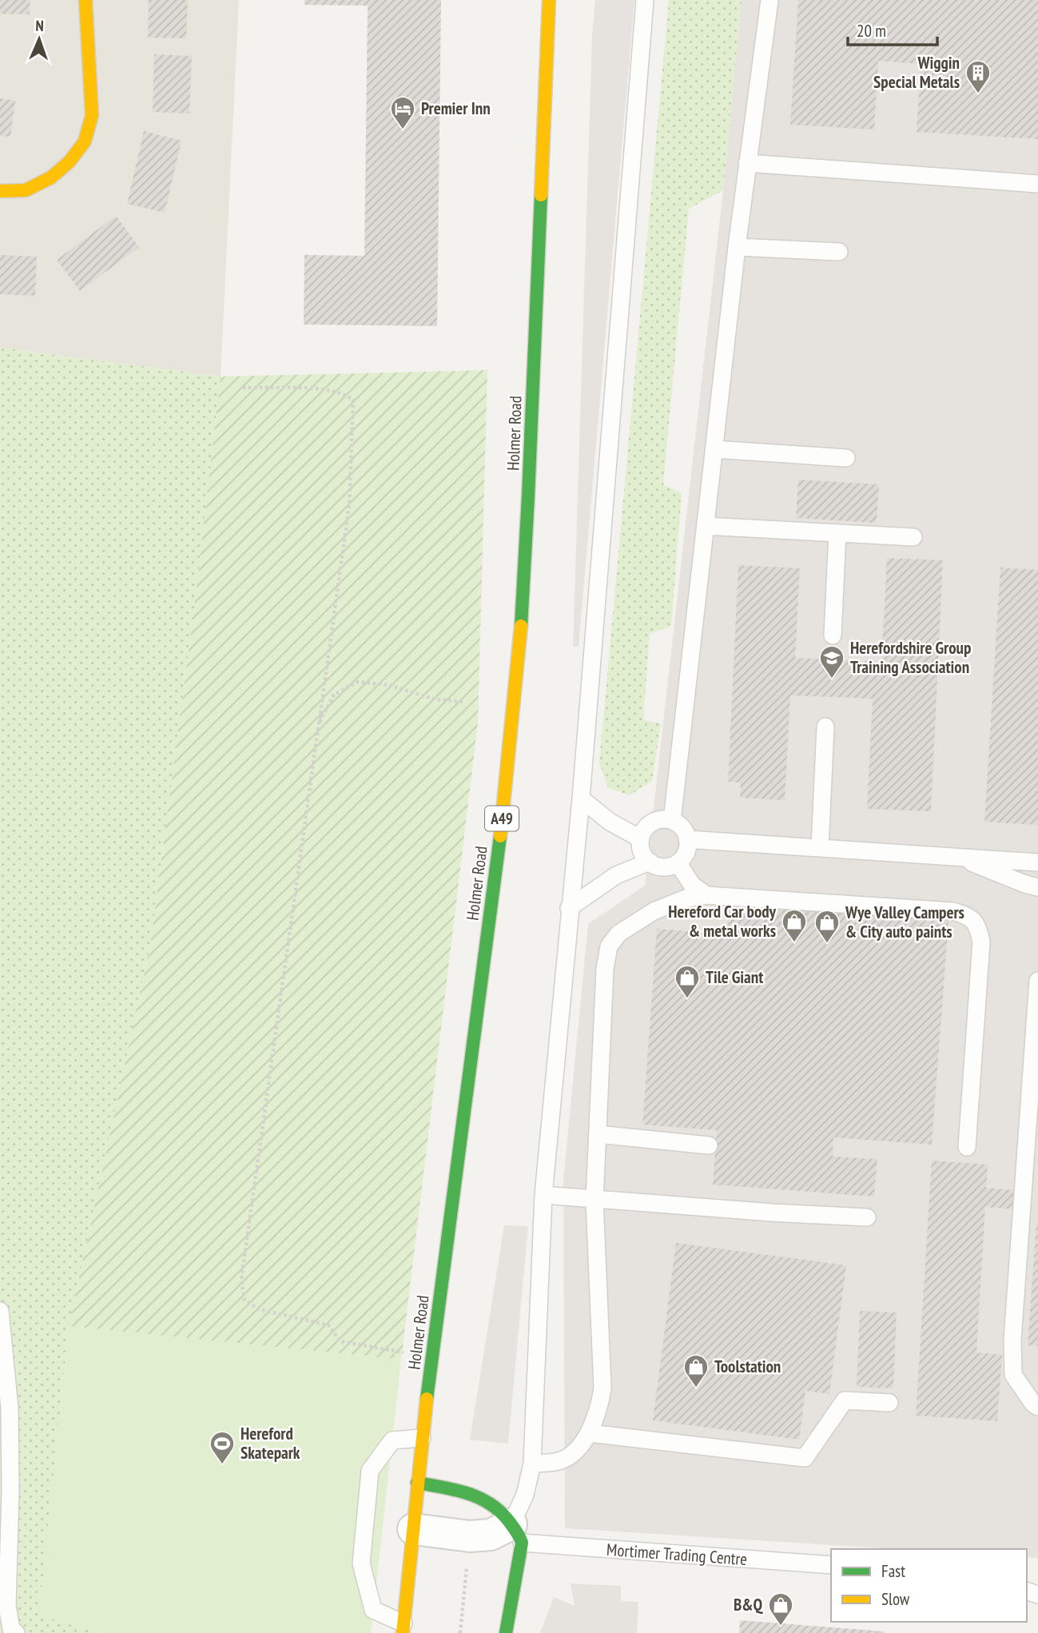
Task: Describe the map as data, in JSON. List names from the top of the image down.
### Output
{
  "streets": {
    "main road": ["Holmer Road", "A49"],
    "lane": ["Mortimer Trading Centre"]
  },
  "places": {
    "building": ["Wiggin Special Metals"],
    "hotel": ["Premier Inn"],
    "school or university": ["Herefordshire Group Training Association"],
    "shop": [
      "Hereford Car body & metal works",
      "Wye Valley Campers & City auto paints",
      "Tile Giant",
      "Toolstation",
      "B&Q"
    ],
    "sports": ["Hereford Skatepark"]
  },
  "legend": ["Fast", "Slow"],
  "scale_bar": "20 m",
  "north": "top"
}
